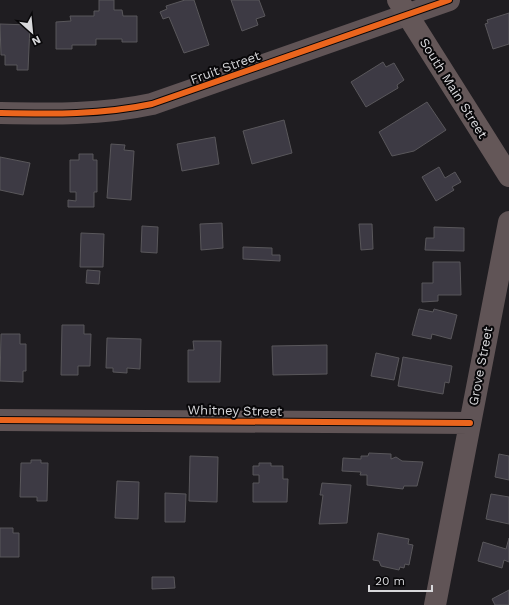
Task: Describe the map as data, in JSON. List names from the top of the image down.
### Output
{
  "streets": {
    "main road": ["South Main Street"],
    "street": ["Fruit Street", "Grove Street", "Whitney Street"]
  },
  "crossings": [
    ["Fruit Street", "South Main Street"],
    ["Grove Street", "Whitney Street"]
  ],
  "scale_bar": "20 m",
  "north": "bottom right"
}
